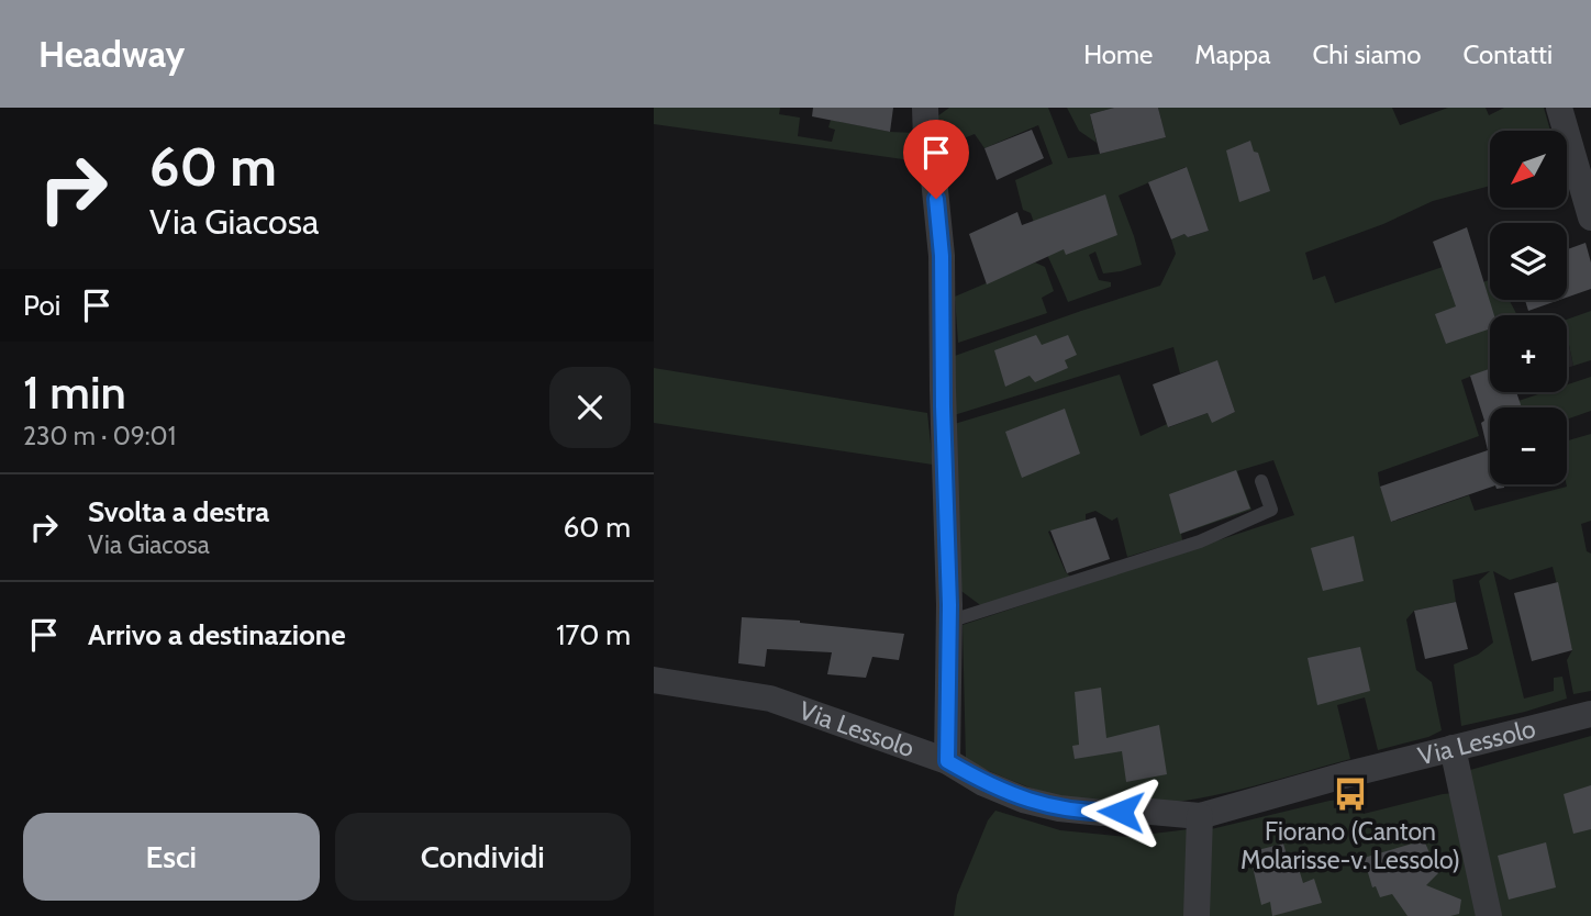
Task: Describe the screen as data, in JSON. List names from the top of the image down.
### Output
{
  "streets": {
    "street": ["Via Lessolo"]
  },
  "places": {
    "bus stop": ["Fiorano (Canton Molarisse-v. Lessolo)"]
  },
  "north": "bottom left",
  "page": {
    "header": "Headway",
    "nav": [
      "Home",
      "Mappa",
      "Chi siamo",
      "Contatti"
    ],
    "turn": ["60 m", "Via Giacosa"],
    "map_buttons": ["+", "−"],
    "then": "Poi",
    "heading": ["1 min", "230 m · 09:01"],
    "list": [
      {
        "name": "Svolta a destra",
        "note": "Via Giacosa",
        "value": "60 m"
      },
      {
        "name": "Arrivo a destinazione",
        "value": "170 m"
      }
    ],
    "buttons": ["Esci", "Condividi"]
  }
}
